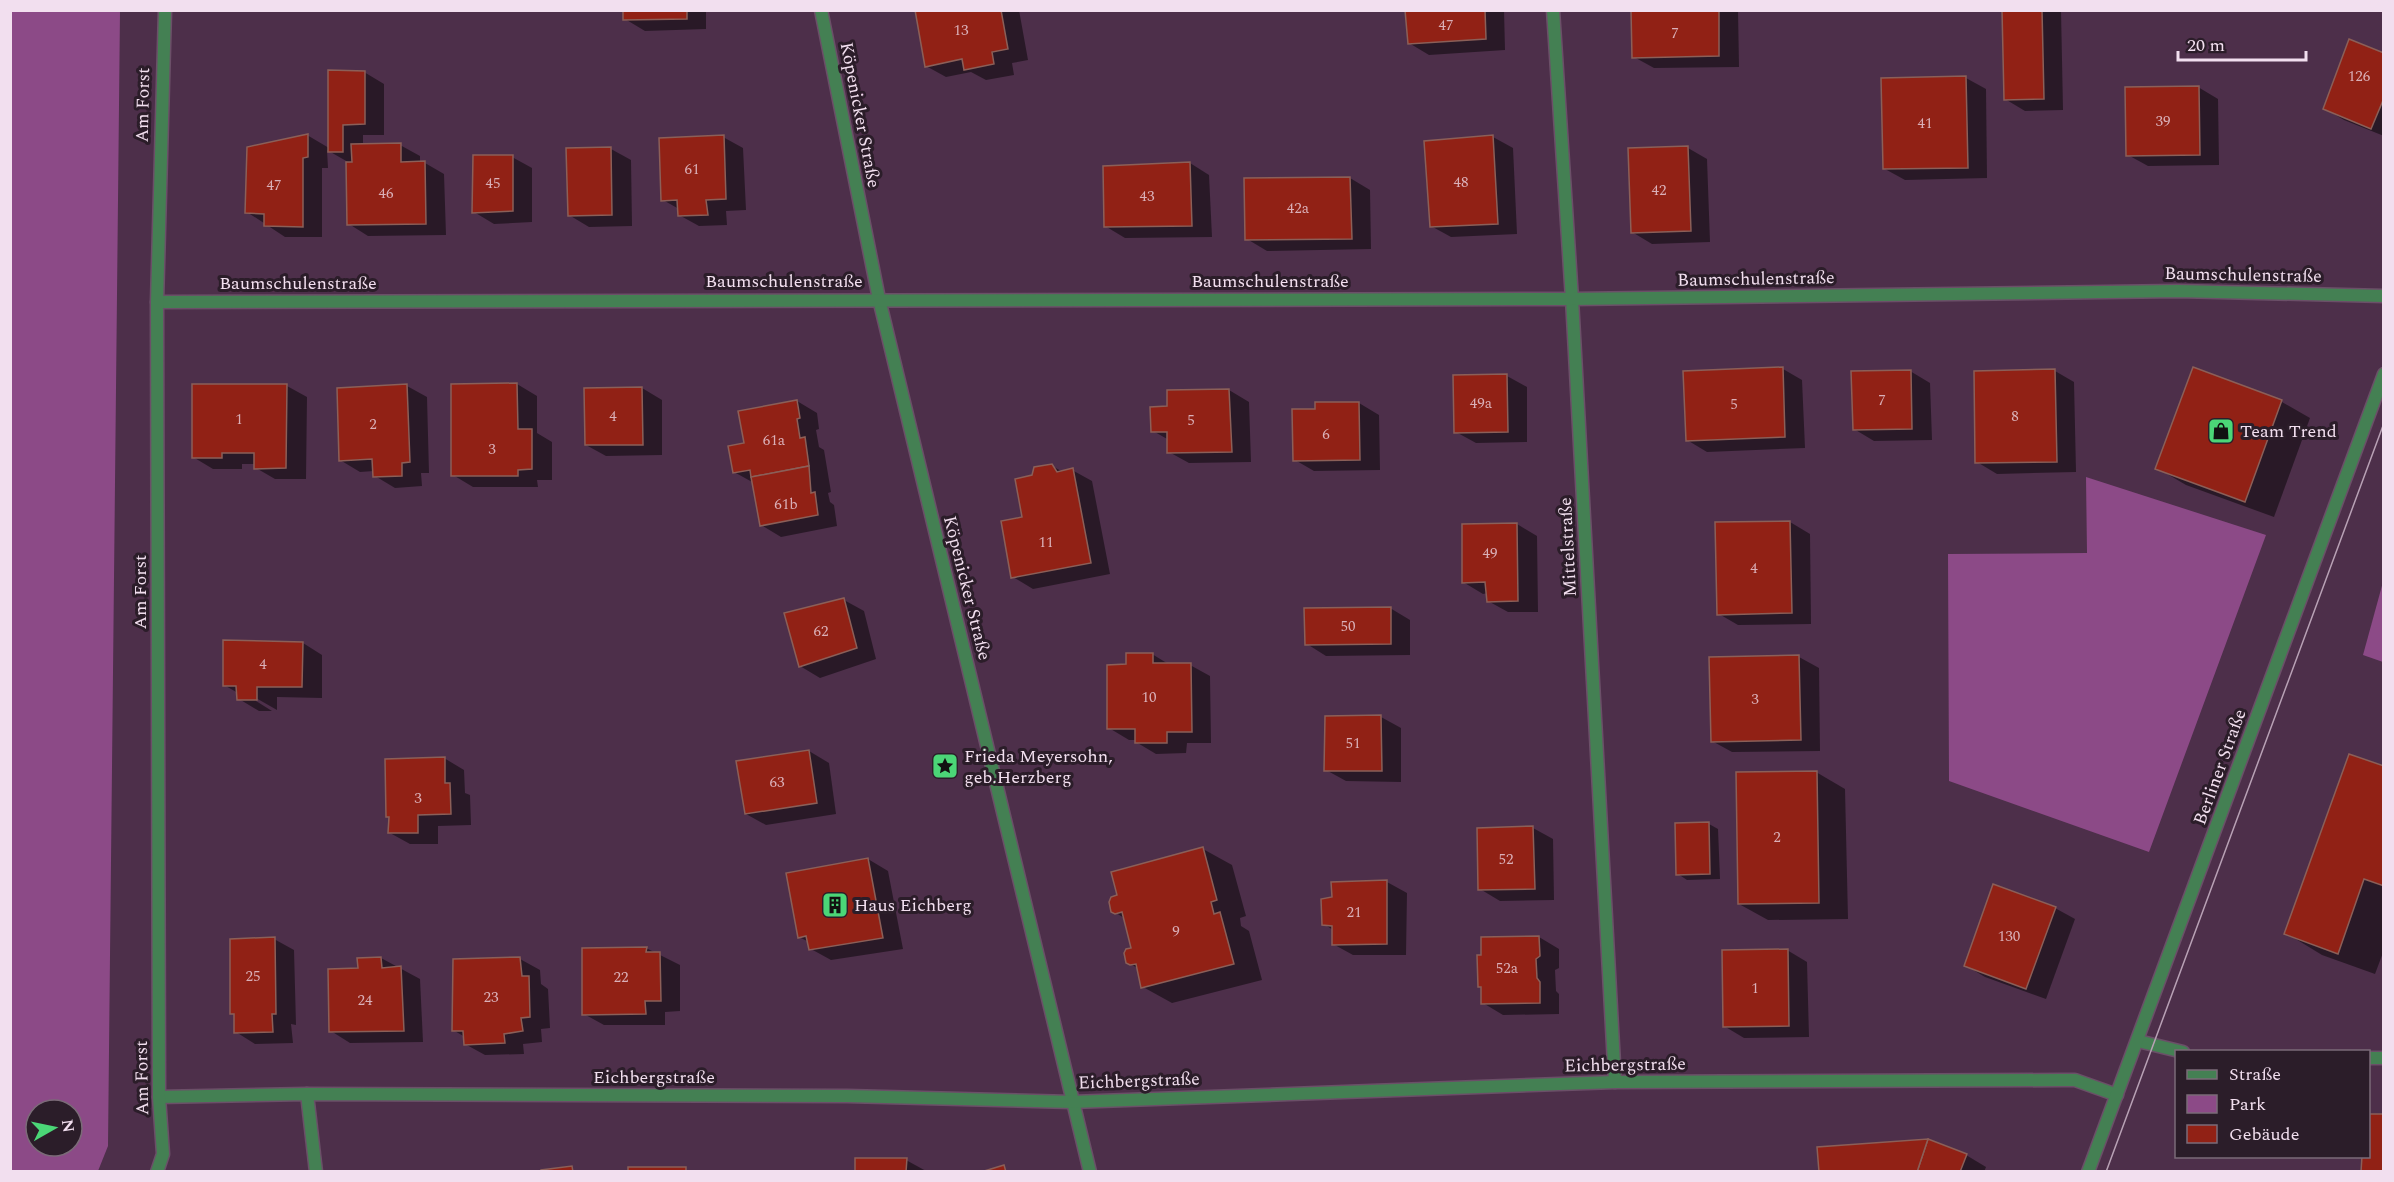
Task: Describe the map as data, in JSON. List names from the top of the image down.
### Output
{
  "streets": {
    "street": [
      "Am Forst",
      "Köpenicker Straße",
      "Baumschulenstraße",
      "Mittelstraße",
      "Berliner Straße",
      "Eichbergstraße"
    ]
  },
  "crossings": [
    ["Am Forst", "Baumschulenstraße"],
    ["Am Forst", "Eichbergstraße"],
    ["Köpenicker Straße", "Baumschulenstraße"],
    ["Köpenicker Straße", "Eichbergstraße"],
    ["Baumschulenstraße", "Mittelstraße"],
    ["Mittelstraße", "Eichbergstraße"],
    ["Berliner Straße", "Eichbergstraße"]
  ],
  "places": {
    "shop": ["Team Trend"],
    "place": ["Frieda Meyersohn, geb.Herzberg"],
    "building": ["Haus Eichberg"]
  },
  "house_numbers": [
    "47",
    "13",
    "7",
    "126",
    "39",
    "41",
    "61",
    "48",
    "45",
    "47",
    "42",
    "46",
    "43",
    "42a",
    "7",
    "49a",
    "5",
    "4",
    "8",
    "1",
    "5",
    "2",
    "6",
    "61a",
    "3",
    "61b",
    "11",
    "49",
    "4",
    "50",
    "62",
    "4",
    "10",
    "3",
    "51",
    "63",
    "3",
    "2",
    "52",
    "21",
    "9",
    "130",
    "52a",
    "25",
    "22",
    "1",
    "23",
    "24"
  ],
  "legend": ["Straße", "Park", "Gebäude"],
  "scale_bar": "20 m",
  "north": "right"
}
